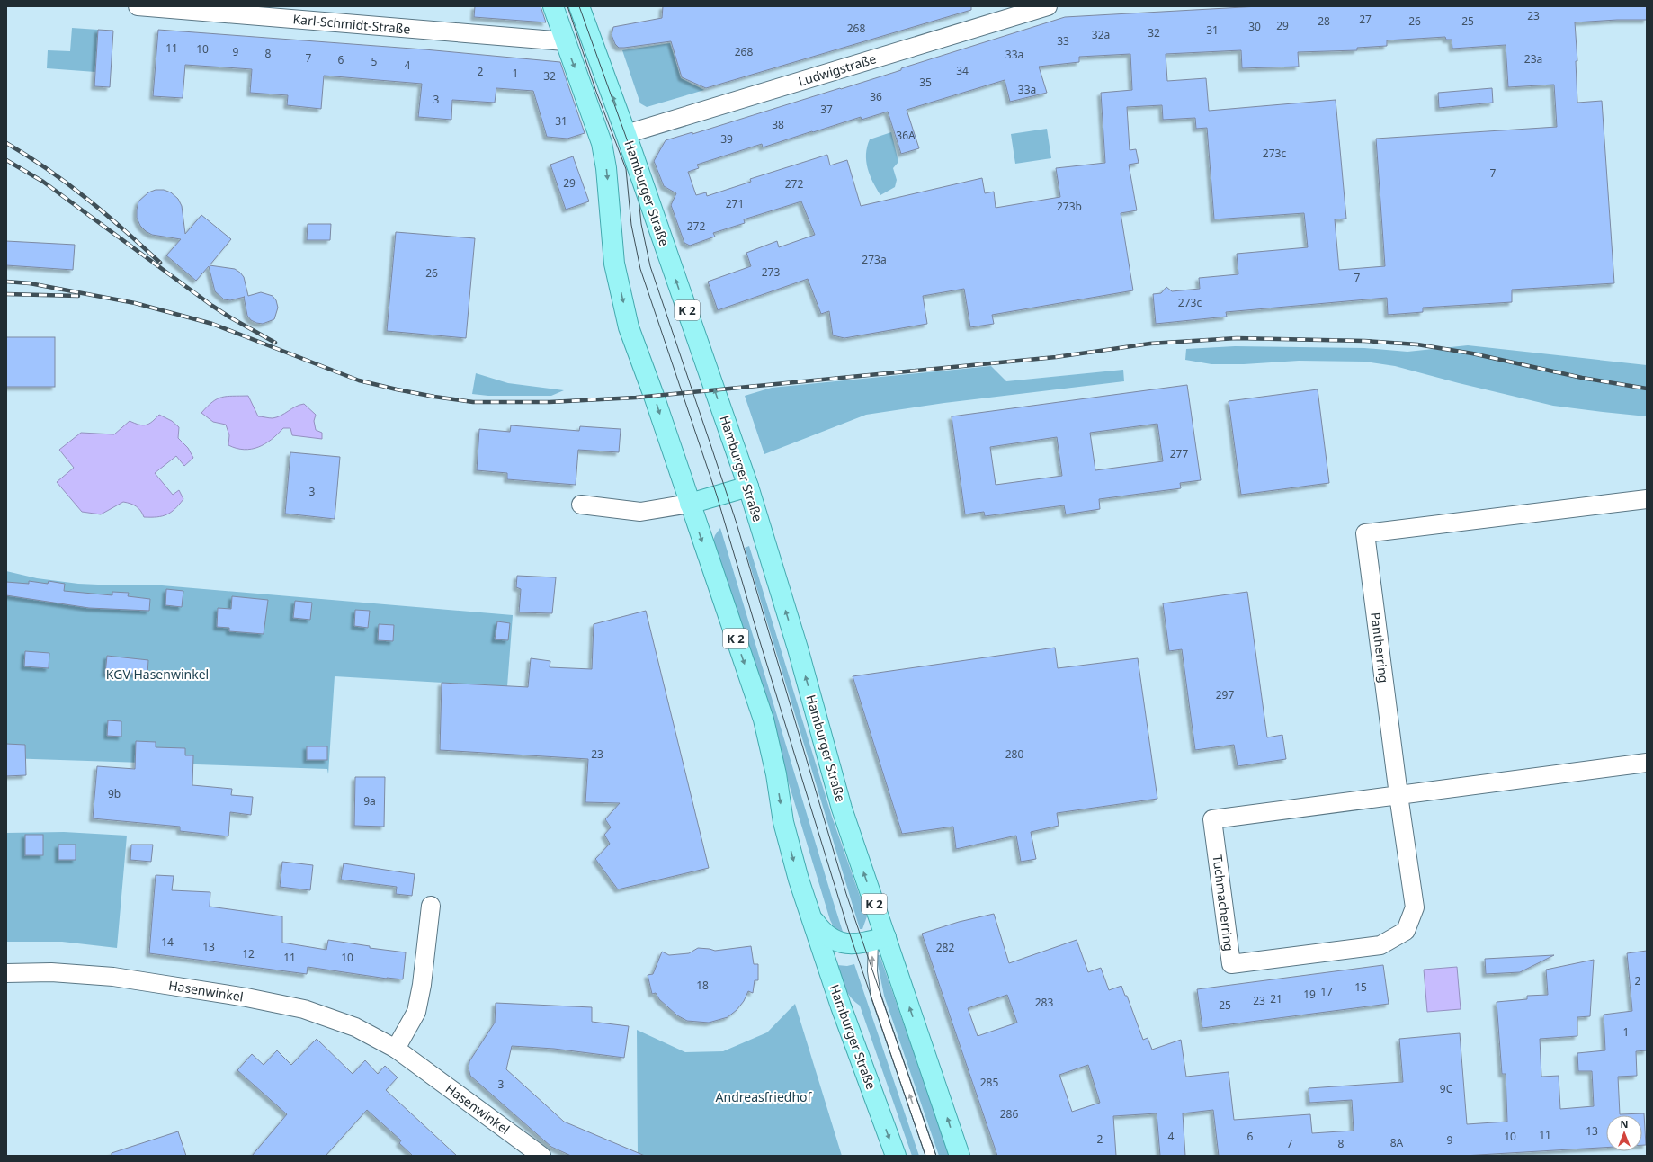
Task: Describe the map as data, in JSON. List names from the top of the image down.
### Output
{
  "streets": {
    "main road": ["Hamburger Straße", "K 2"],
    "street": [
      "Karl-Schmidt-Straße",
      "Ludwigstraße",
      "Pantherring",
      "Tuchmacherring",
      "Hasenwinkel"
    ]
  },
  "crossings": [
    ["Karl-Schmidt-Straße", "Hamburger Straße"],
    ["Ludwigstraße", "Hamburger Straße"],
    ["Pantherring", "Tuchmacherring"]
  ],
  "parks": ["KGV Hasenwinkel", "Andreasfriedhof"],
  "house_numbers": [
    "23",
    "27",
    "28",
    "26",
    "25",
    "29",
    "30",
    "268",
    "31",
    "32",
    "32a",
    "33",
    "11",
    "10",
    "9",
    "268",
    "8",
    "33a",
    "7",
    "23a",
    "6",
    "5",
    "4",
    "34",
    "2",
    "1",
    "32",
    "35",
    "33a",
    "36",
    "3",
    "37",
    "31",
    "38",
    "36A",
    "39",
    "273c",
    "7",
    "29",
    "272",
    "271",
    "273b",
    "272",
    "273a",
    "273",
    "26",
    "7",
    "273c",
    "277",
    "3",
    "297",
    "23",
    "280",
    "9b",
    "9a",
    "14",
    "13",
    "282",
    "12",
    "11",
    "10",
    "2",
    "18",
    "15",
    "17",
    "19",
    "21",
    "23",
    "283",
    "25",
    "1",
    "285",
    "3",
    "9C",
    "286",
    "13",
    "11",
    "4",
    "6",
    "10",
    "2",
    "9",
    "8A",
    "7",
    "8"
  ],
  "north": "top"
}
